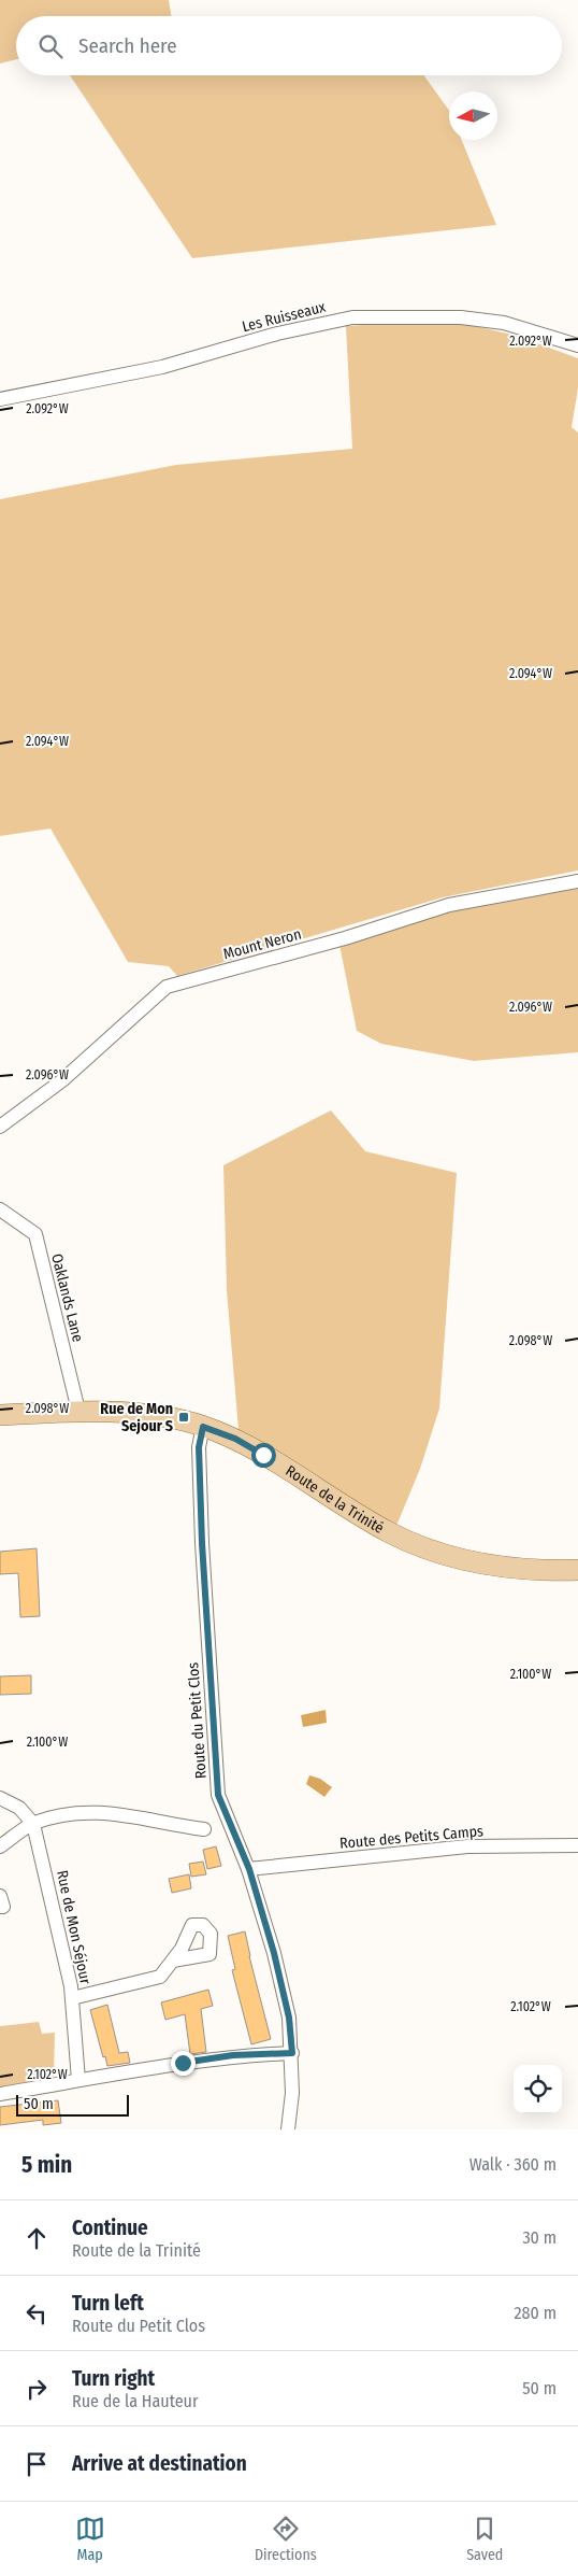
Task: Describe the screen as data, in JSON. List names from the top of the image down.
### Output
{
  "streets": {
    "main road": ["Route de la Trinité"],
    "street": [
      "Les Ruisseaux",
      "Mount Neron",
      "Oaklands Lane",
      "Route du Petit Clos",
      "Route des Petits Camps",
      "Rue de Mon Séjour"
    ]
  },
  "crossings": [
    ["Oaklands Lane", "Route de la Trinité"],
    ["Route de la Trinité", "Route du Petit Clos"],
    ["Route du Petit Clos", "Route des Petits Camps"]
  ],
  "places": {
    "transit": ["Rue de Mon Sejour S"]
  },
  "scale_bar": "50 m",
  "north": "left",
  "page": {
    "search": "Search here",
    "scale": "50 m",
    "heading": ["5 min", "Walk · 360 m"],
    "list": [
      ["Continue", "Route de la Trinité", "30 m"],
      ["Turn left", "Route du Petit Clos", "280 m"],
      ["Turn right", "Rue de la Hauteur", "50 m"],
      "Arrive at destination"
    ],
    "nav": ["Map", "Directions", "Saved"]
  },
  "coordinates": [
    "2.092°W",
    "2.094°W",
    "2.096°W",
    "2.098°W",
    "2.100°W",
    "2.102°W"
  ]
}
